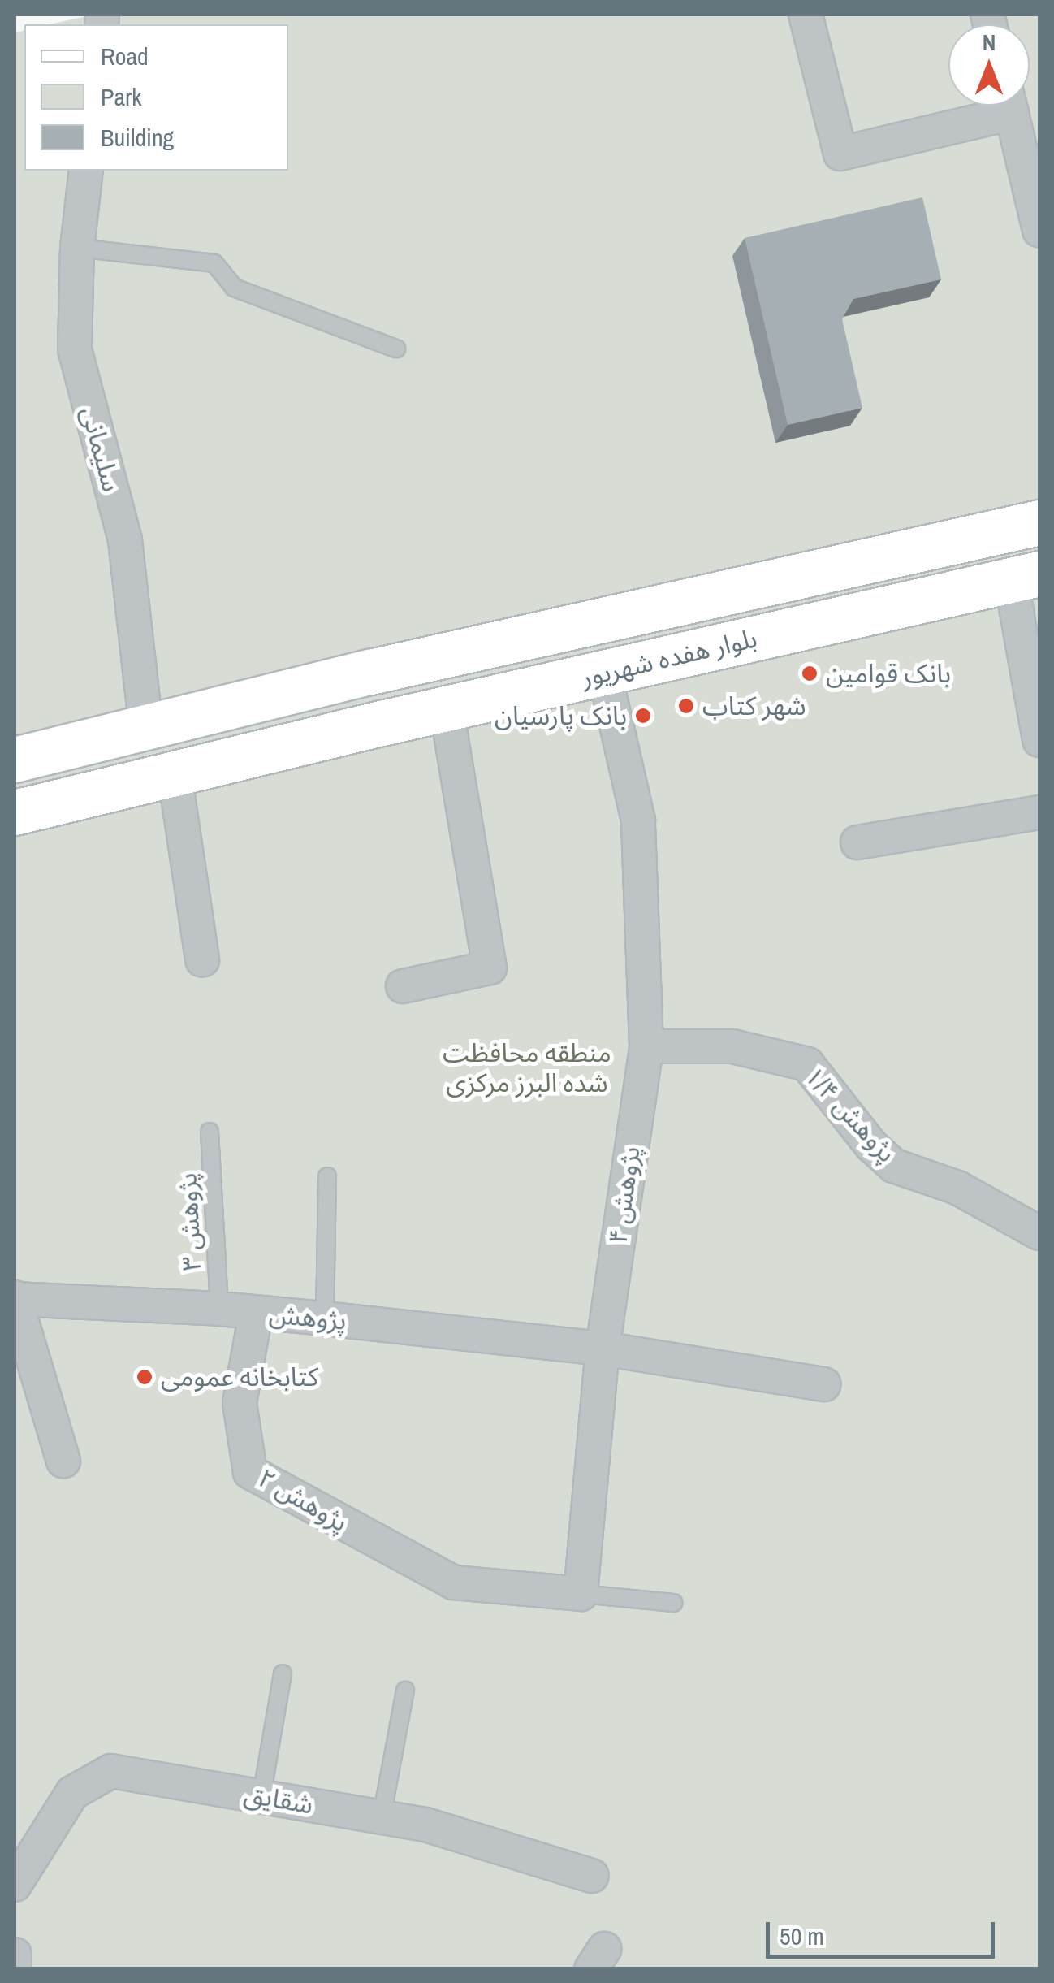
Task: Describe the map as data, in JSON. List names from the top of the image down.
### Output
{
  "streets": {
    "main road": ["بلوار هفده شهریور"],
    "street": [
      "سلیمانی",
      "پژوهش ۱/۴",
      "پژوهش ۴",
      "پژوهش",
      "پژوهش ۲",
      "شقایق"
    ],
    "lane": ["پژوهش ۳"]
  },
  "crossings": [
    ["سلیمانی", "بلوار هفده شهریور"],
    ["بلوار هفده شهریور", "پژوهش ۴"],
    ["پژوهش ۱/۴", "پژوهش ۴"],
    ["پژوهش ۴", "پژوهش"],
    ["پژوهش ۴", "پژوهش ۲"],
    ["پژوهش ۳", "پژوهش"],
    ["پژوهش", "پژوهش ۲"]
  ],
  "parks": ["منطقه محافظت شده البرز مرکزی"],
  "places": [
    "بانک قوامین",
    "شهر کتاب",
    "بانک پارسیان",
    "کتابخانه عمومی"
  ],
  "legend": ["Road", "Park", "Building"],
  "scale_bar": "50 m",
  "north": "top"
}
